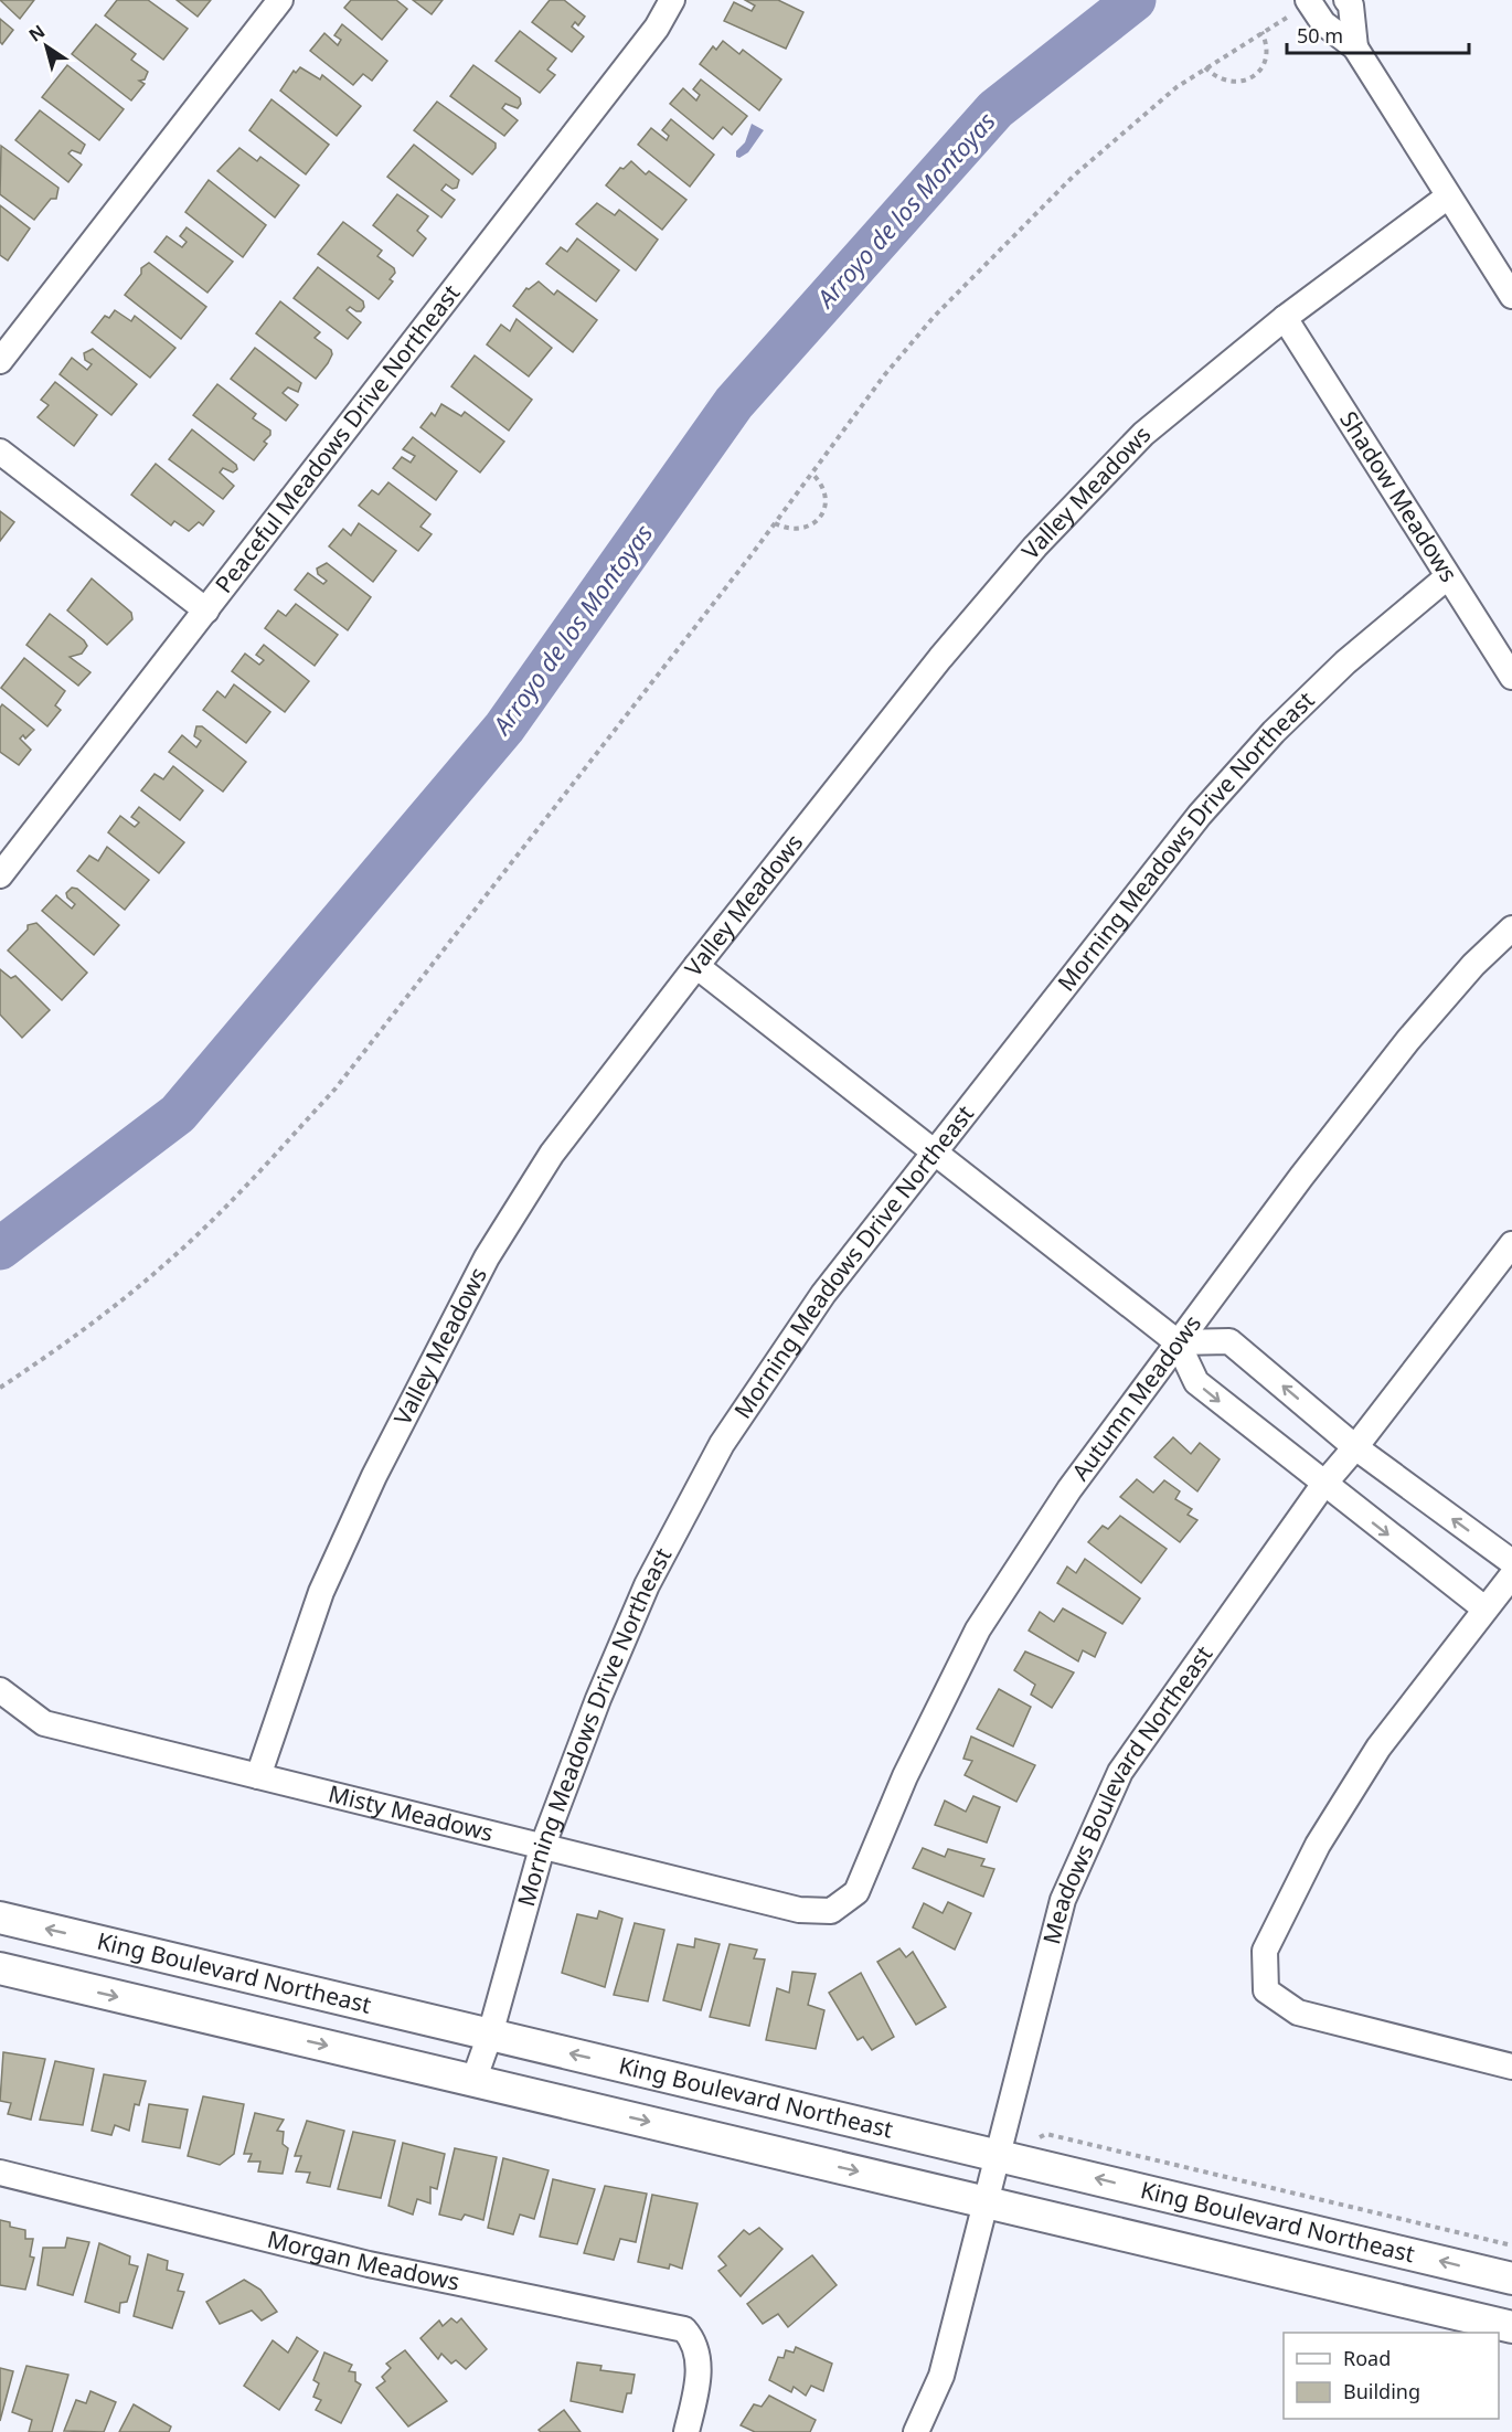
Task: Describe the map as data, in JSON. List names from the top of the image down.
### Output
{
  "streets": {
    "street": [
      "Peaceful Meadows Drive Northeast",
      "Valley Meadows",
      "Shadow Meadows",
      "Morning Meadows Drive Northeast",
      "Autumn Meadows",
      "Meadows Boulevard Northeast",
      "Misty Meadows",
      "King Boulevard Northeast",
      "Morgan Meadows"
    ]
  },
  "crossings": [
    ["Valley Meadows", "Shadow Meadows"],
    ["Valley Meadows", "Misty Meadows"],
    ["Shadow Meadows", "Morning Meadows Drive Northeast"],
    ["Morning Meadows Drive Northeast", "Misty Meadows"],
    ["Morning Meadows Drive Northeast", "King Boulevard Northeast"],
    ["Autumn Meadows", "Misty Meadows"],
    ["Meadows Boulevard Northeast", "King Boulevard Northeast"]
  ],
  "water": ["Arroyo de los Montoyas"],
  "legend": ["Road", "Building"],
  "scale_bar": "50 m",
  "north": "top left"
}
